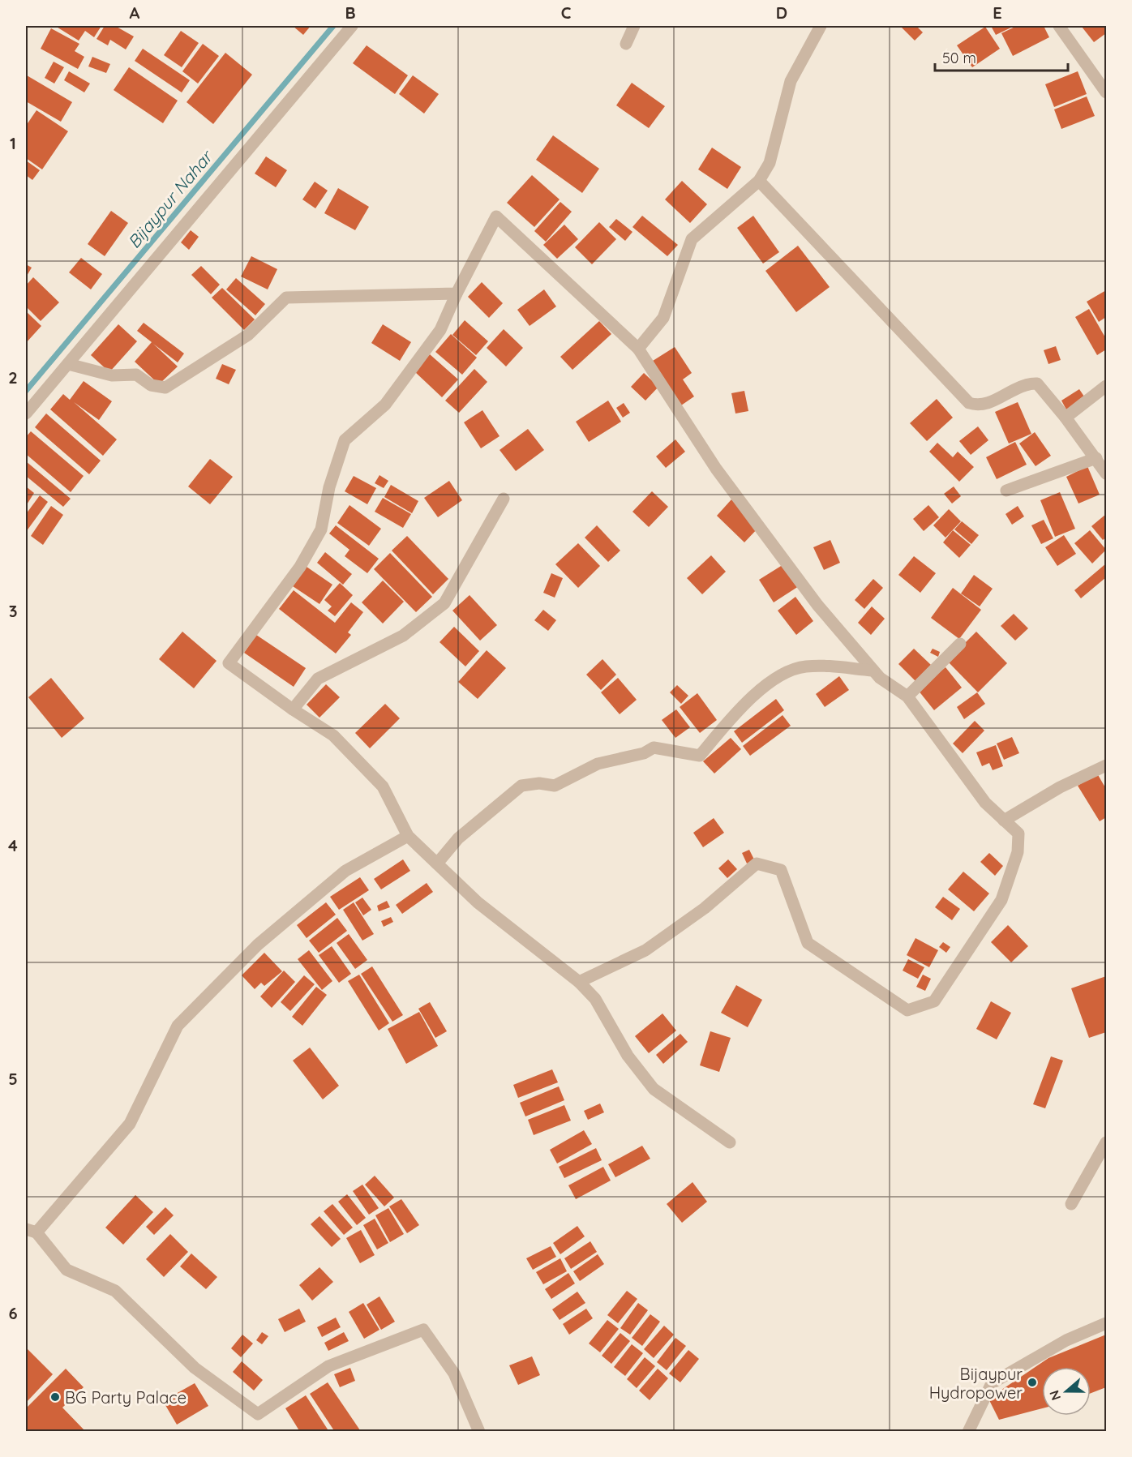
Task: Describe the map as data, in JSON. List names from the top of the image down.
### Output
{
  "water": ["Bijaypur Nahar"],
  "places": ["Bijaypur Hydropower", "BG Party Palace"],
  "scale_bar": "50 m",
  "north": "left",
  "grid": {
    "columns": [
      "A",
      "B",
      "C",
      "D",
      "E"
    ],
    "rows": [
      "1",
      "2",
      "3",
      "4",
      "5",
      "6"
    ]
  }
}
